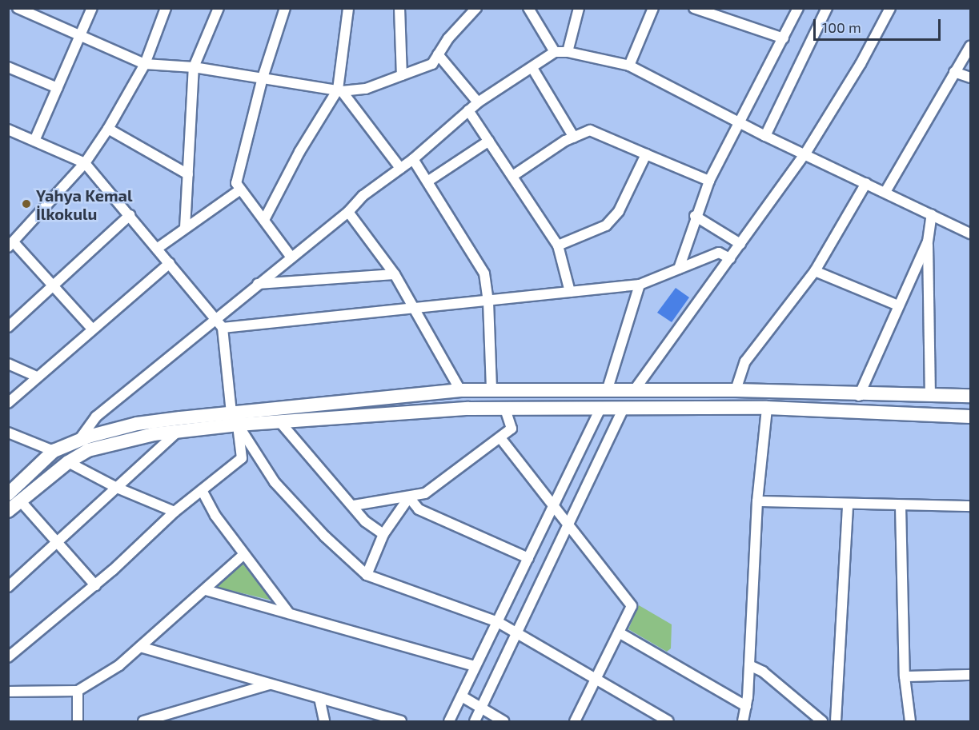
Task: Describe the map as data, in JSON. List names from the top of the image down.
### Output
{
  "places": ["Yahya Kemal İlkokulu"],
  "scale_bar": "100 m"
}
